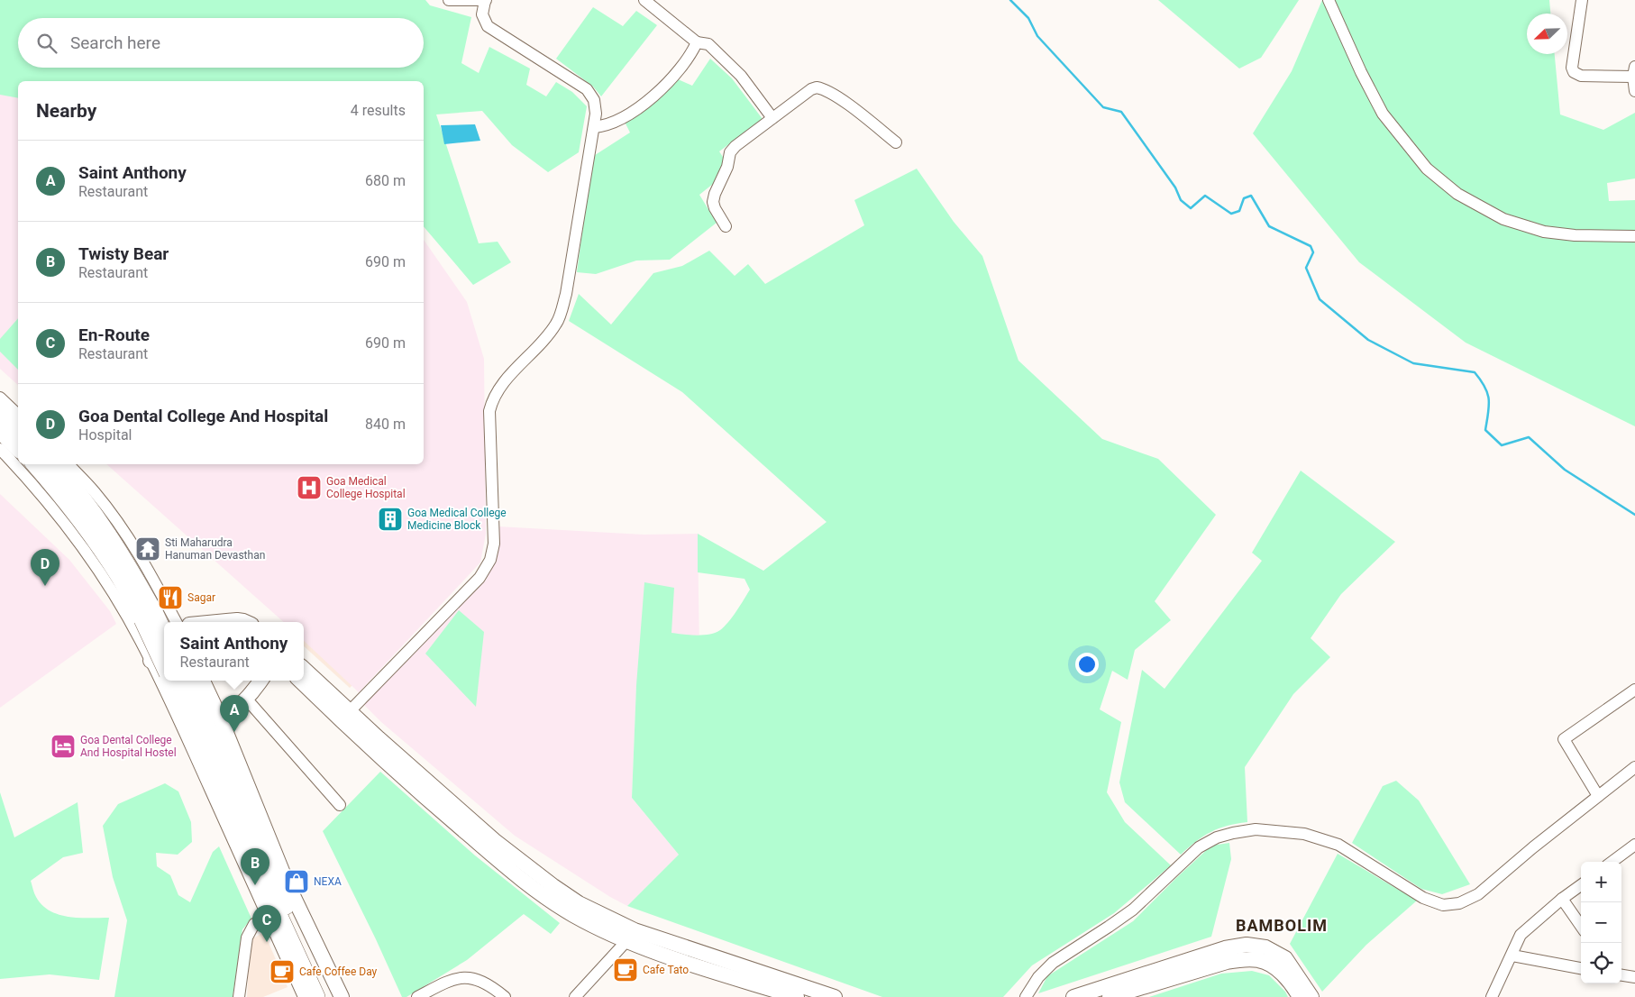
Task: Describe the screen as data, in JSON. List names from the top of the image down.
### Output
{
  "districts": ["BAMBOLIM"],
  "places": {
    "hospital": ["Goa Medical College Hospital"],
    "building": ["Goa Medical College Medicine Block"],
    "temple": ["Sti Maharudra Hanuman Devasthan"],
    "restaurant": ["Sagar"],
    "hotel": ["Goa Dental College And Hospital Hostel"],
    "shop": ["NEXA"],
    "cafe": ["Cafe Tato", "Cafe Coffee Day"]
  },
  "north": "bottom left",
  "page": {
    "search": "Search here",
    "heading": ["Nearby", "4 results"],
    "list": [
      {
        "mark": "A",
        "name": "Saint Anthony",
        "note": "Restaurant",
        "value": "680 m"
      },
      {
        "mark": "B",
        "name": "Twisty Bear",
        "note": "Restaurant",
        "value": "690 m"
      },
      {
        "mark": "C",
        "name": "En-Route",
        "note": "Restaurant",
        "value": "690 m"
      },
      {
        "mark": "D",
        "name": "Goa Dental College And Hospital",
        "note": "Hospital",
        "value": "840 m"
      }
    ],
    "pins": [
      "D",
      "A",
      "B",
      "C"
    ],
    "popup": ["Saint Anthony", "Restaurant"],
    "map_buttons": ["+", "−"]
  }
}
